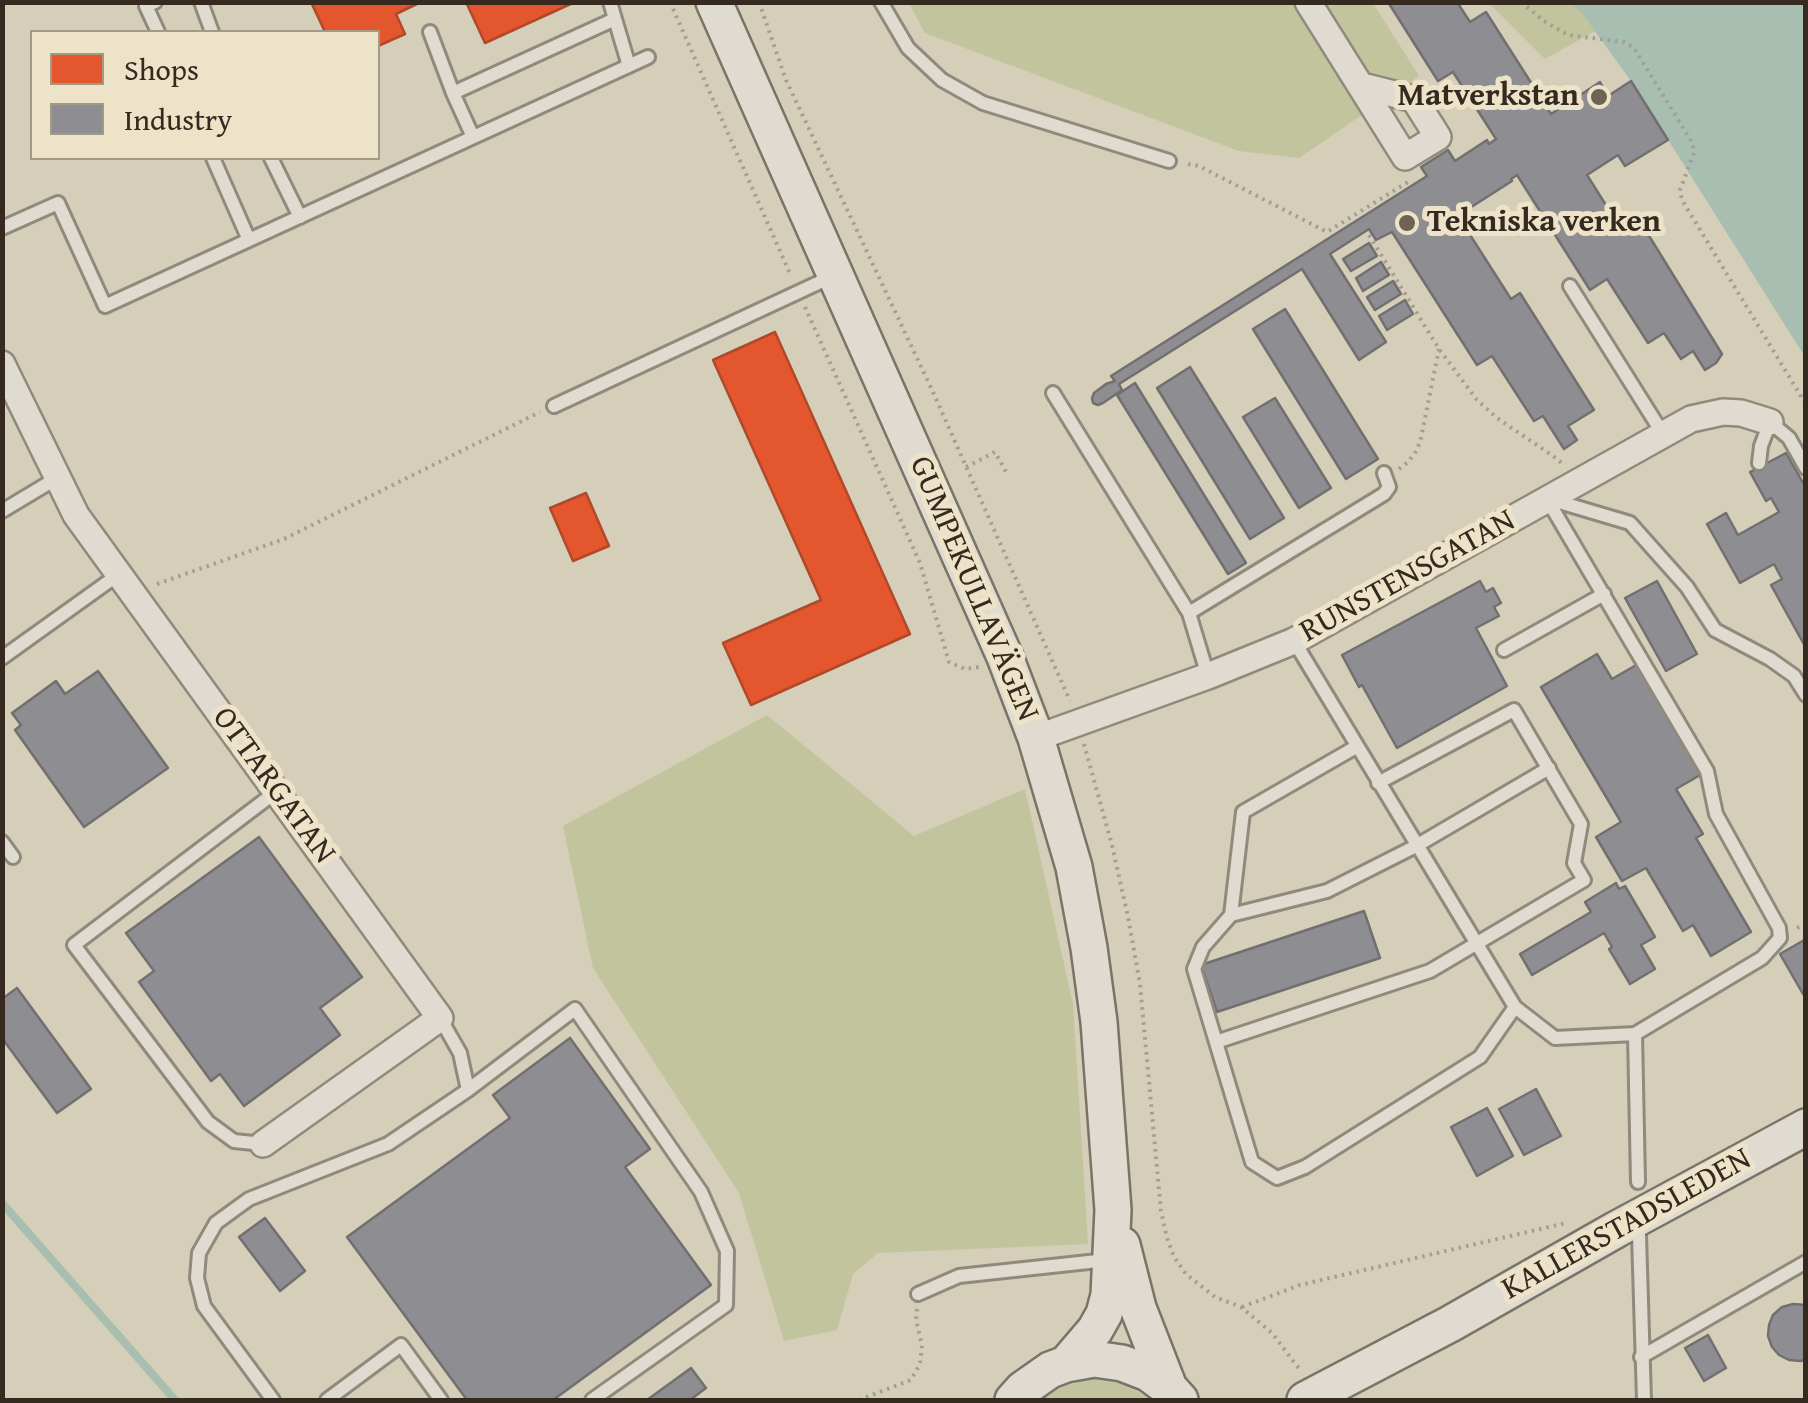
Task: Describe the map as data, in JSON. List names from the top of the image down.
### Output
{
  "streets": {
    "street": [
      "RUNSTENSGATAN",
      "GUMPEKULLAVÄGEN",
      "OTTARGATAN",
      "KALLERSTADSLEDEN"
    ]
  },
  "crossings": [
    ["RUNSTENSGATAN", "GUMPEKULLAVÄGEN"]
  ],
  "places": ["Matverkstan", "Tekniska verken"],
  "legend": ["Shops", "Industry"]
}
